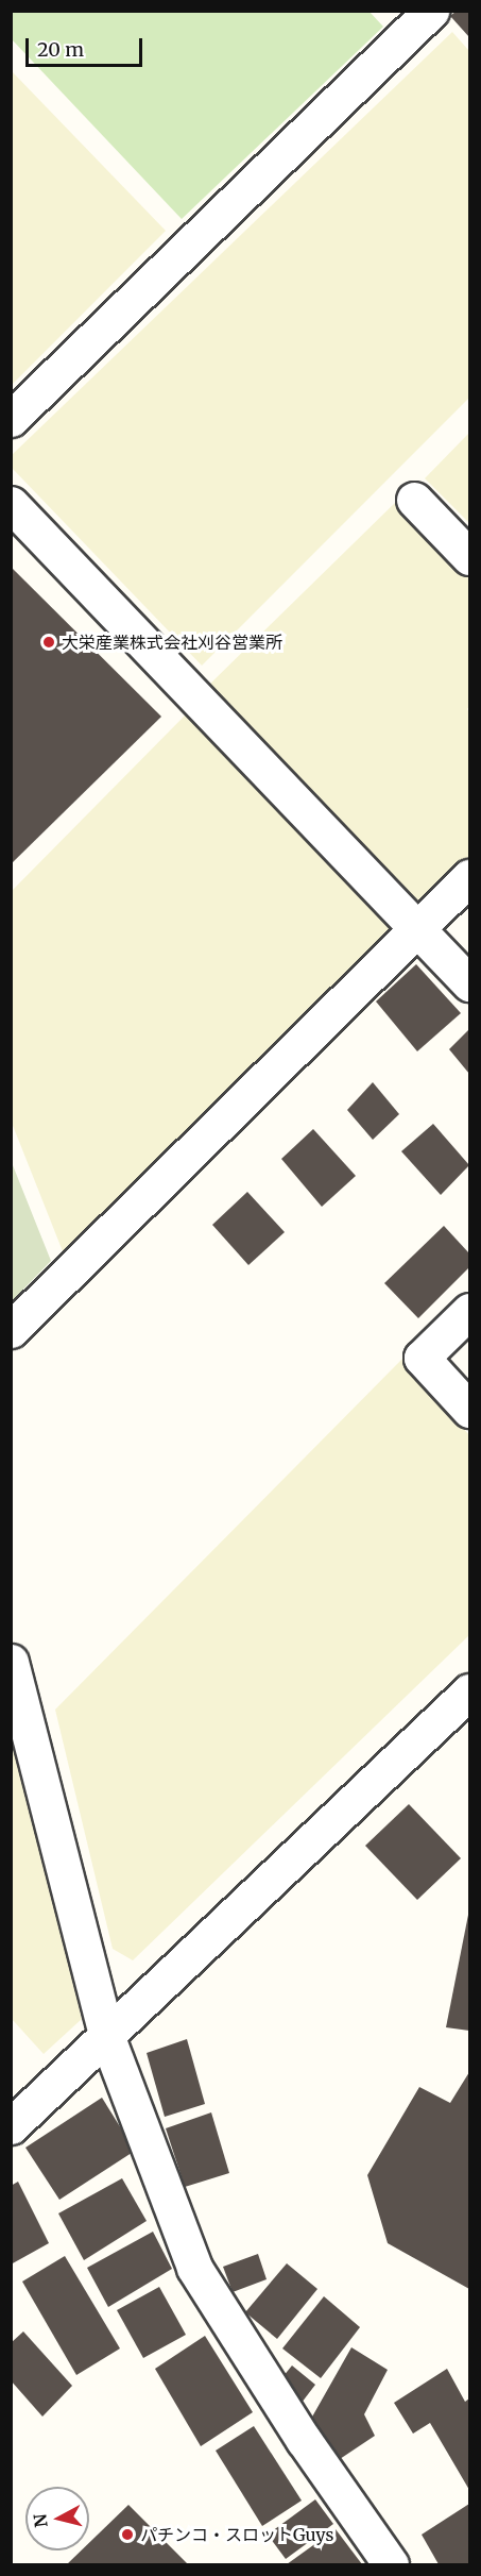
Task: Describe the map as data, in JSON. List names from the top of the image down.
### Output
{
  "places": ["大栄産業株式会社刈谷営業所", "パチンコ・スロットGuys"],
  "scale_bar": "20 m",
  "north": "left"
}
